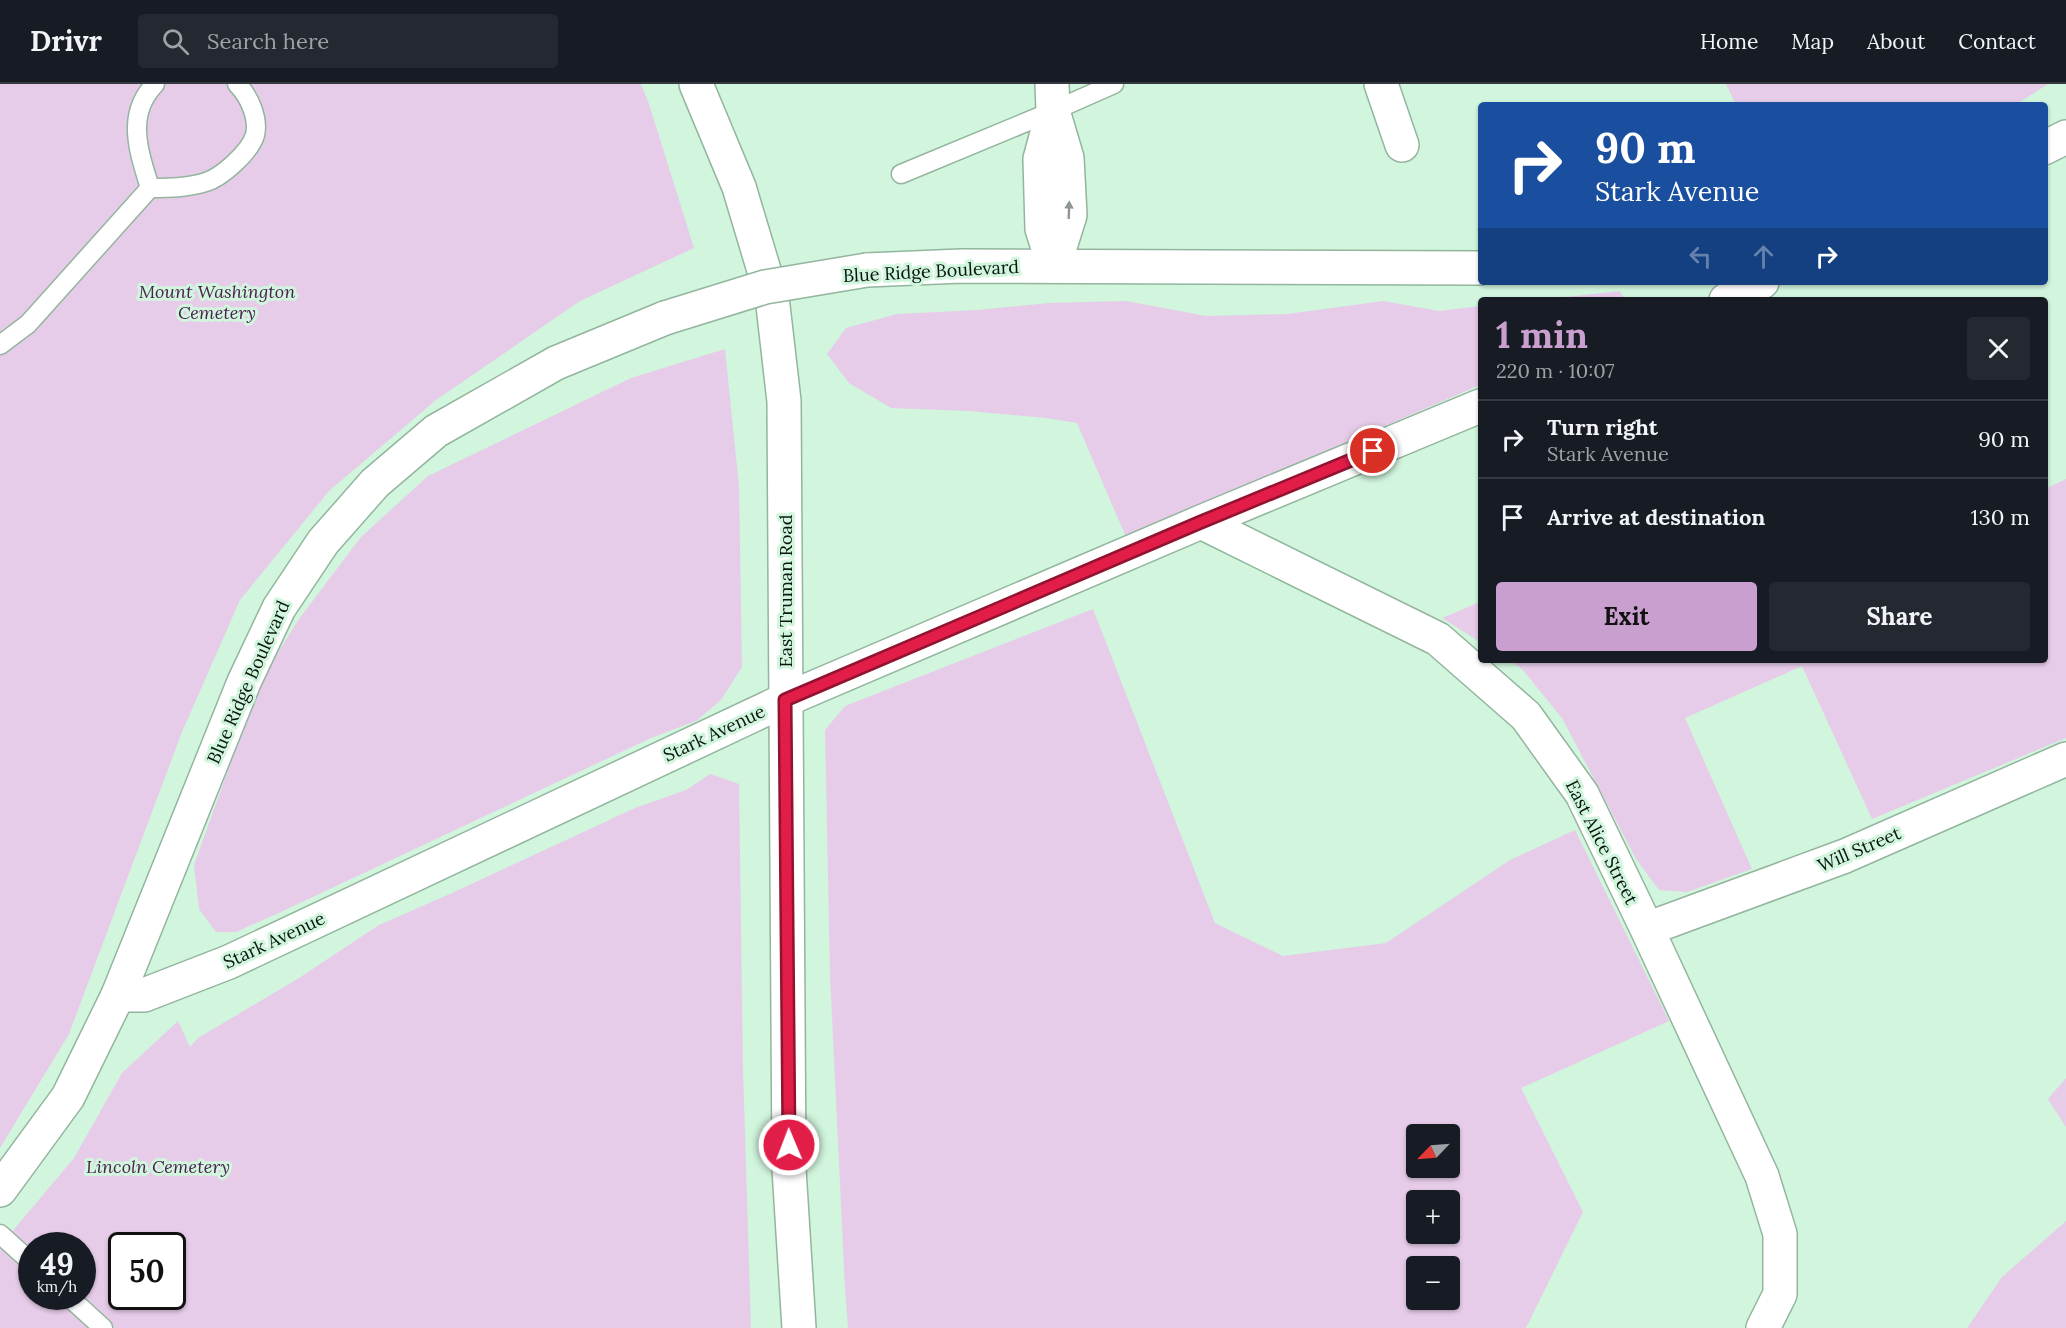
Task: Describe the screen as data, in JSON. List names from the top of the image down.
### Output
{
  "streets": {
    "street": [
      "Blue Ridge Boulevard",
      "East Truman Road",
      "Stark Avenue",
      "East Alice Street",
      "Will Street"
    ]
  },
  "crossings": [
    ["Blue Ridge Boulevard", "Stark Avenue"],
    ["East Truman Road", "Stark Avenue"],
    ["Stark Avenue", "East Alice Street"],
    ["East Alice Street", "Will Street"]
  ],
  "parks": ["Mount Washington Cemetery", "Lincoln Cemetery"],
  "north": "bottom left",
  "page": {
    "header": "Drivr",
    "search": "Search here",
    "nav": [
      "Home",
      "Map",
      "About",
      "Contact"
    ],
    "turn": ["90 m", "Stark Avenue"],
    "heading": ["1 min", "220 m · 10:07"],
    "list": [
      {
        "name": "Turn right",
        "note": "Stark Avenue",
        "value": "90 m"
      },
      {
        "name": "Arrive at destination",
        "value": "130 m"
      }
    ],
    "buttons": ["Exit", "Share"],
    "map_buttons": ["+", "−"],
    "speed": "49 km/h",
    "limit": "50"
  }
}
